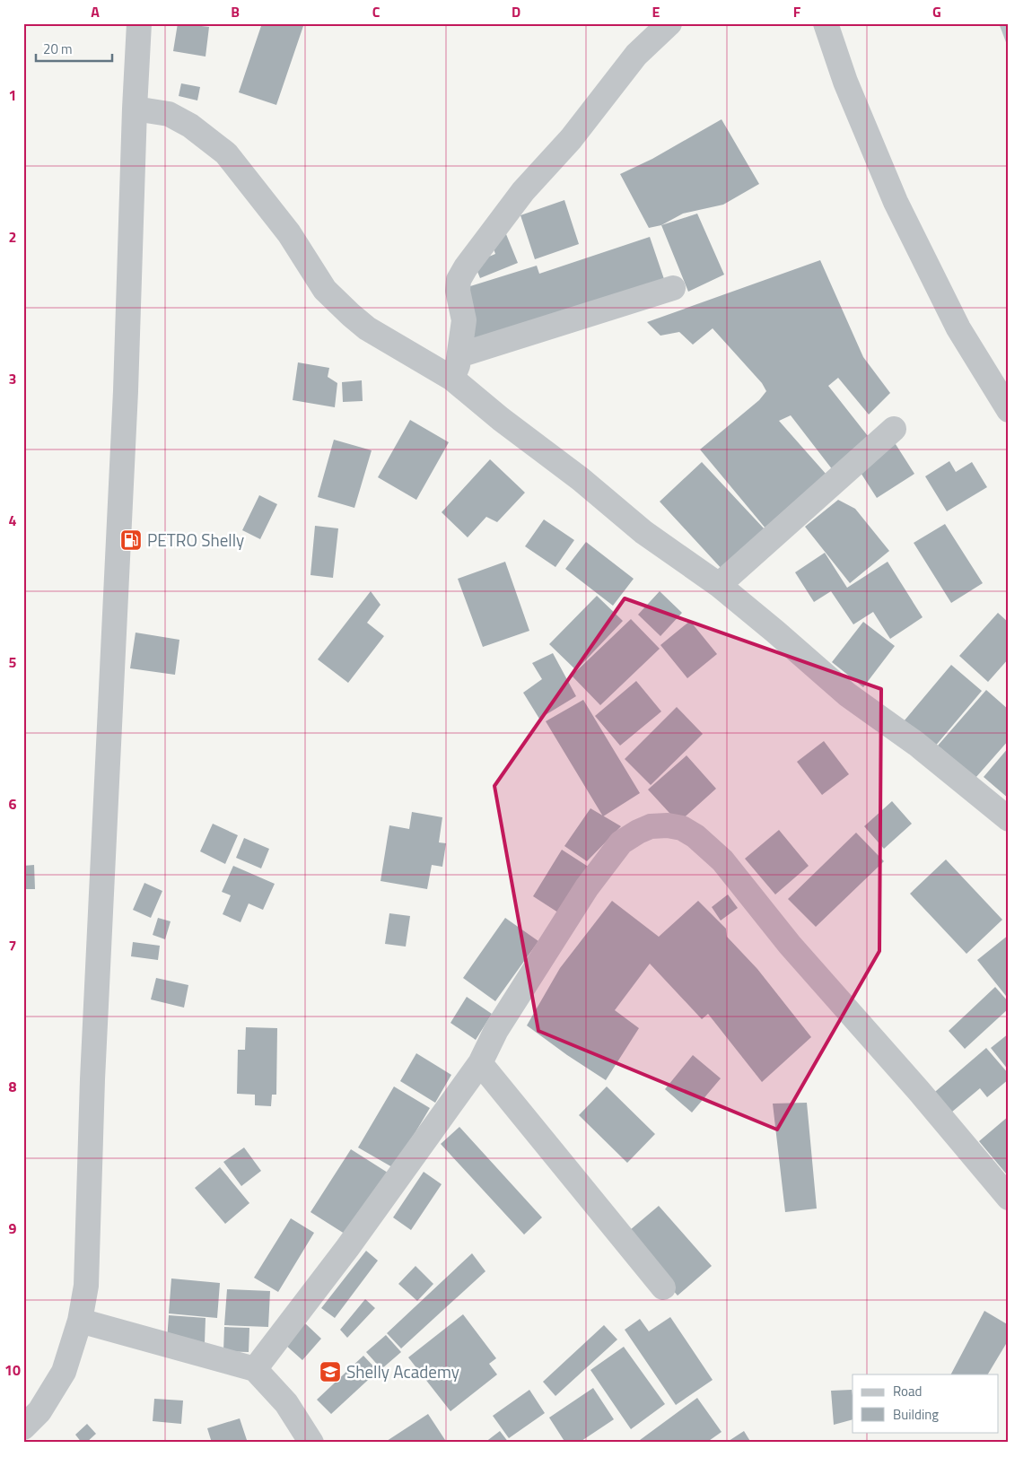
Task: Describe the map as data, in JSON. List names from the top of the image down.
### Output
{
  "places": {
    "fuel station": ["PETRO Shelly"],
    "school or university": ["Shelly Academy"]
  },
  "legend": ["Road", "Building"],
  "scale_bar": "20 m",
  "grid": {
    "columns": [
      "A",
      "B",
      "C",
      "D",
      "E",
      "F",
      "G"
    ],
    "rows": [
      "1",
      "2",
      "3",
      "4",
      "5",
      "6",
      "7",
      "8",
      "9",
      "10"
    ]
  }
}
